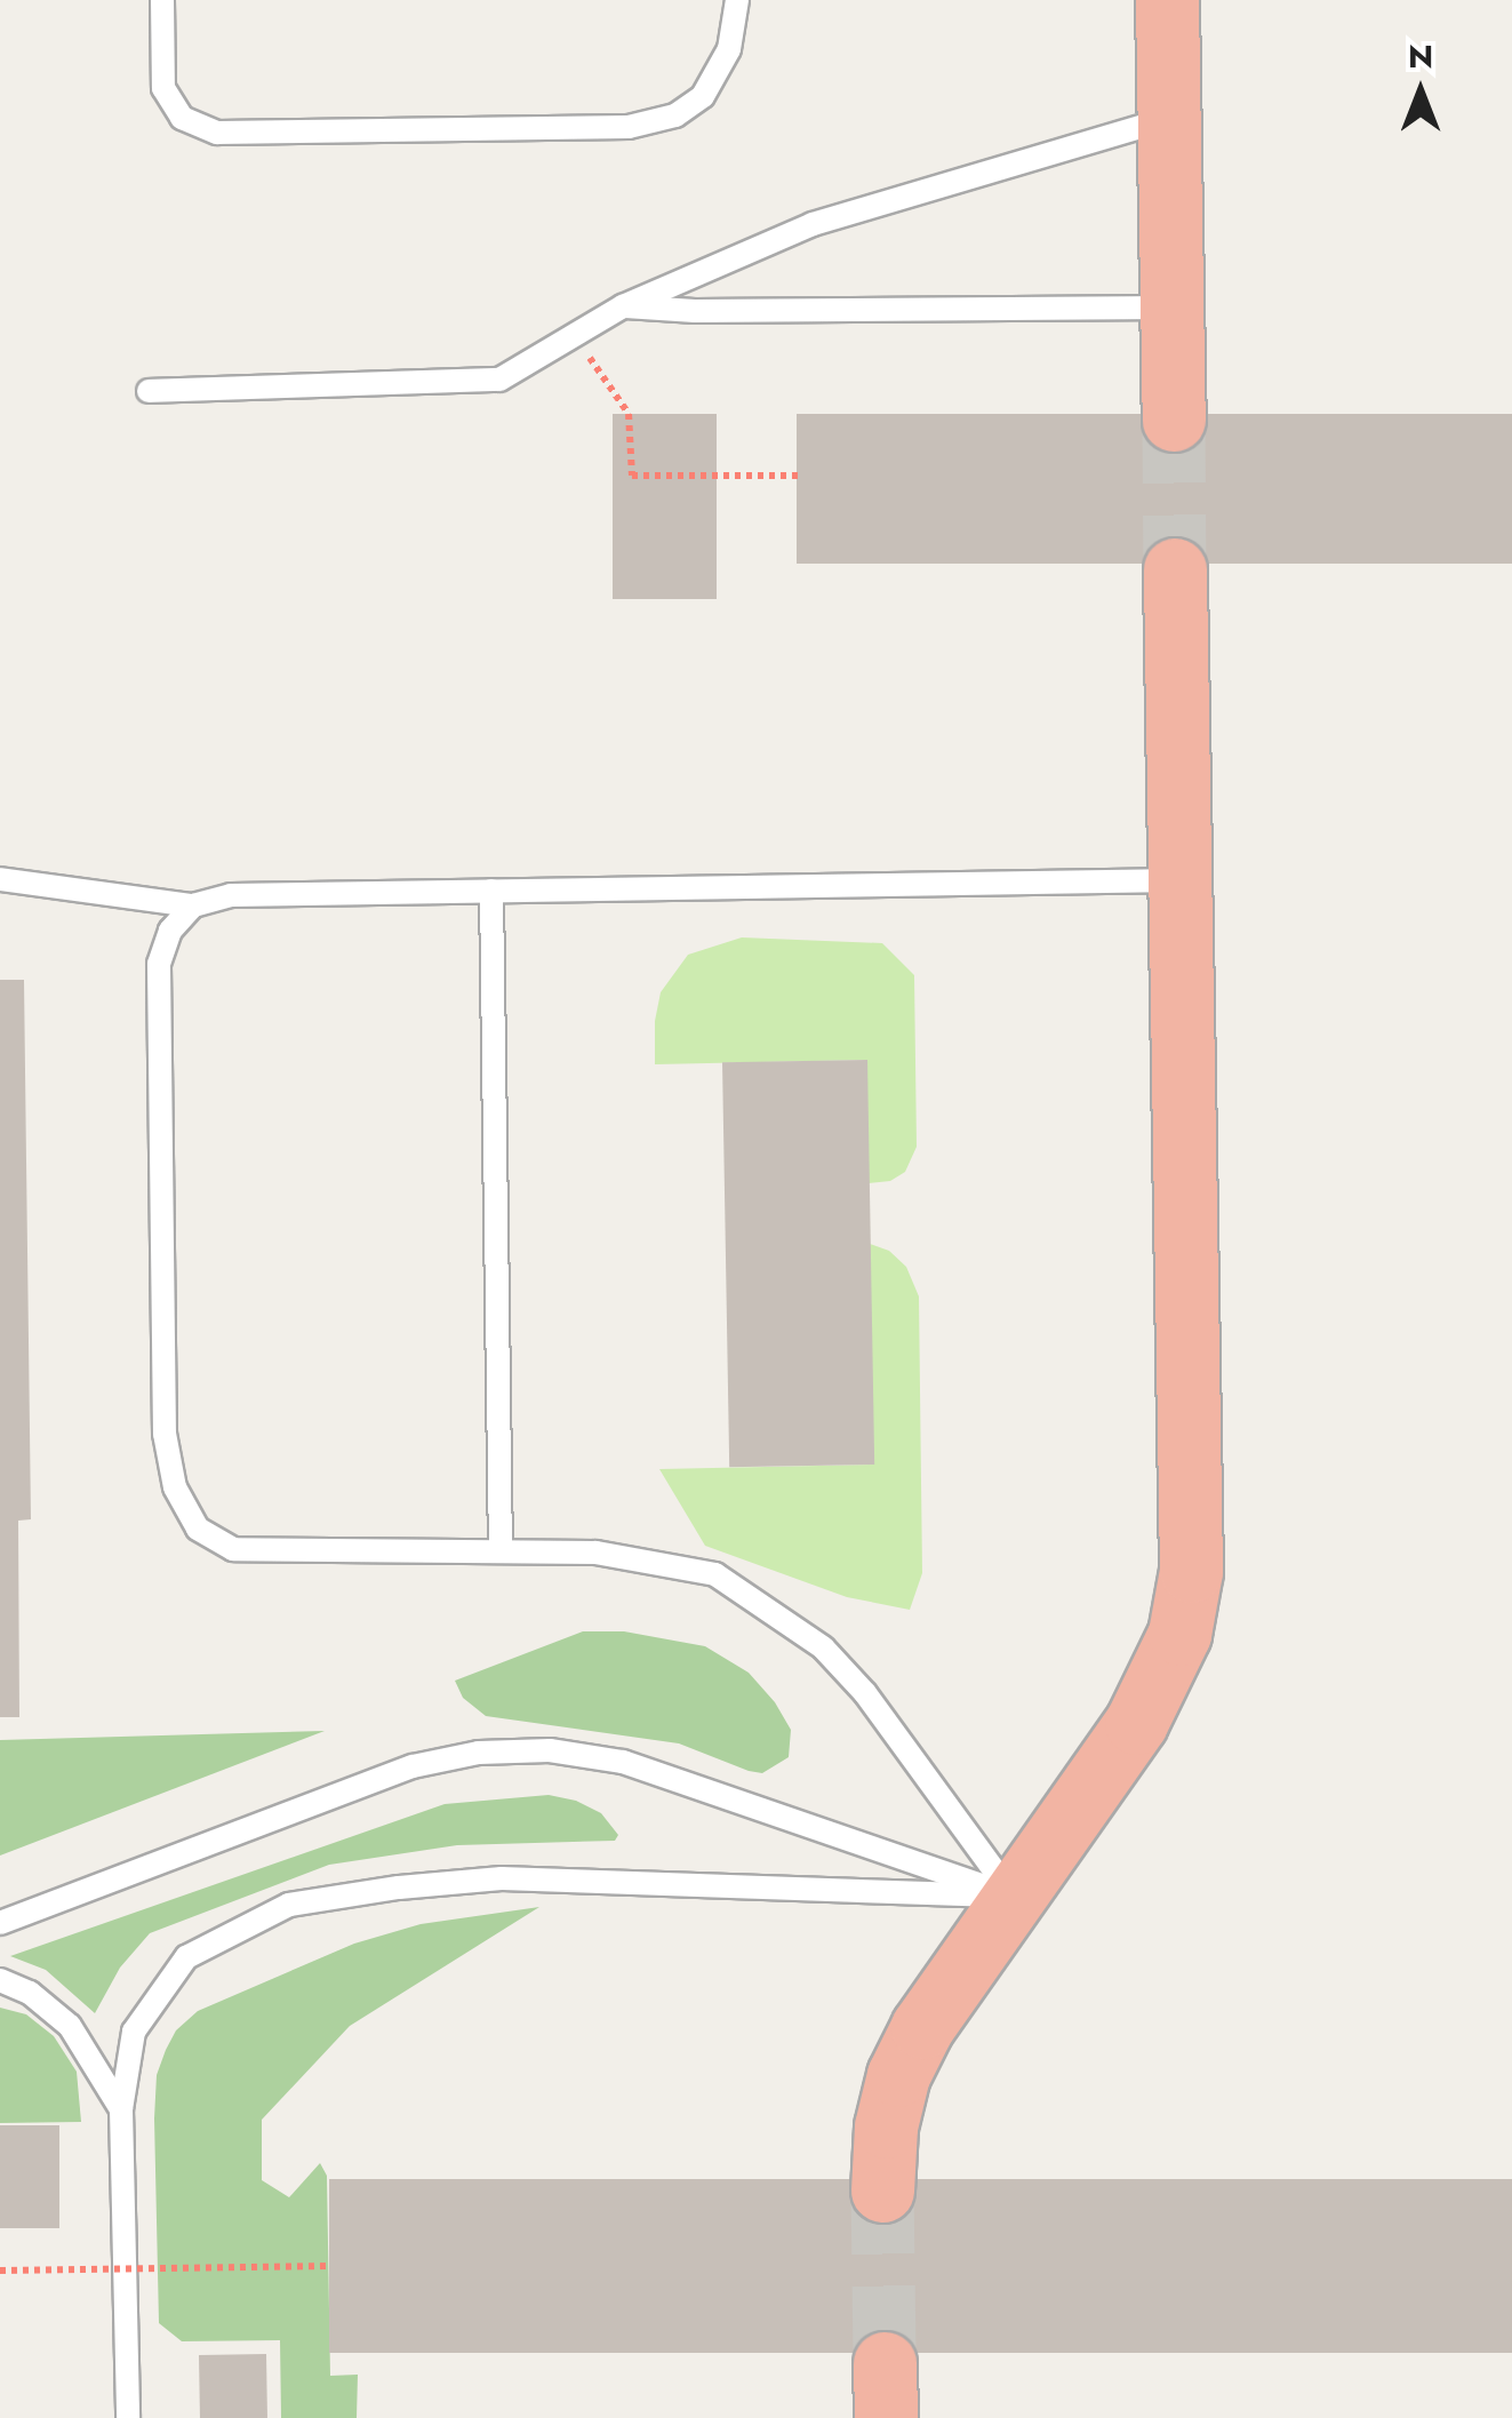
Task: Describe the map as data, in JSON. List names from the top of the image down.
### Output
{
  "north": "top"
}
